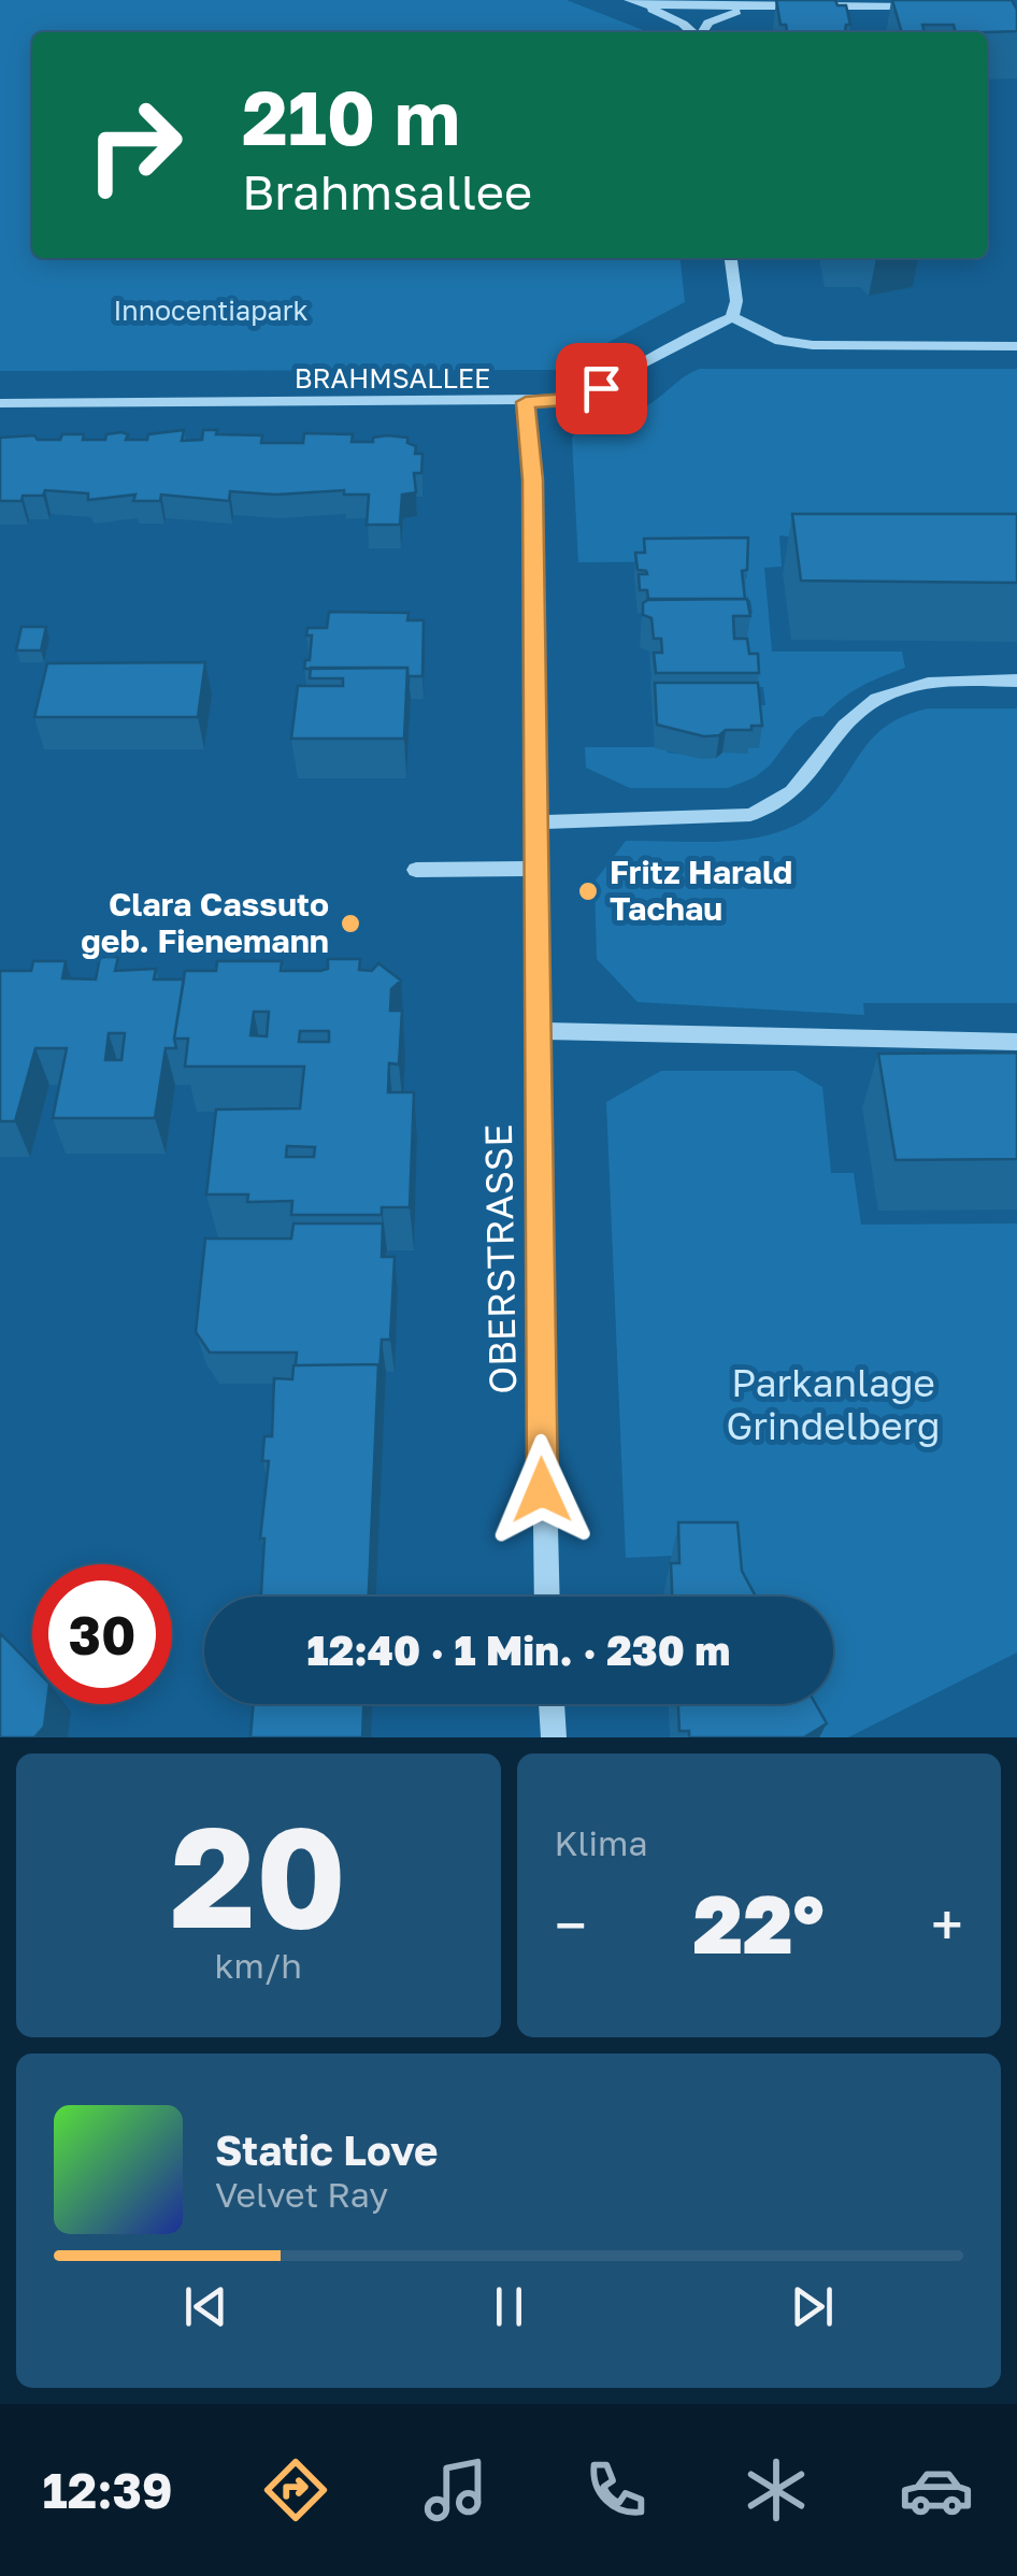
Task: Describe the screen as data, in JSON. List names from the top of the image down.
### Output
{
  "streets": {
    "street": ["BRAHMSALLEE", "OBERSTRASSE"]
  },
  "crossings": [
    ["BRAHMSALLEE", "OBERSTRASSE"]
  ],
  "parks": ["Innocentiapark", "Parkanlage Grindelberg"],
  "places": ["Fritz Harald Tachau", "Clara Cassuto geb. Fienemann"],
  "page": {
    "turn": ["210 m", "Brahmsallee"],
    "limit": "30",
    "trip": "12:40 · 1 Min. · 230 m",
    "tile": [
      ["20", "km/h"],
      "Klima"
    ],
    "heat": ["−", "22°", "+"],
    "song": ["Static Love", "Velvet Ray"],
    "tabs": "12:39"
  }
}
